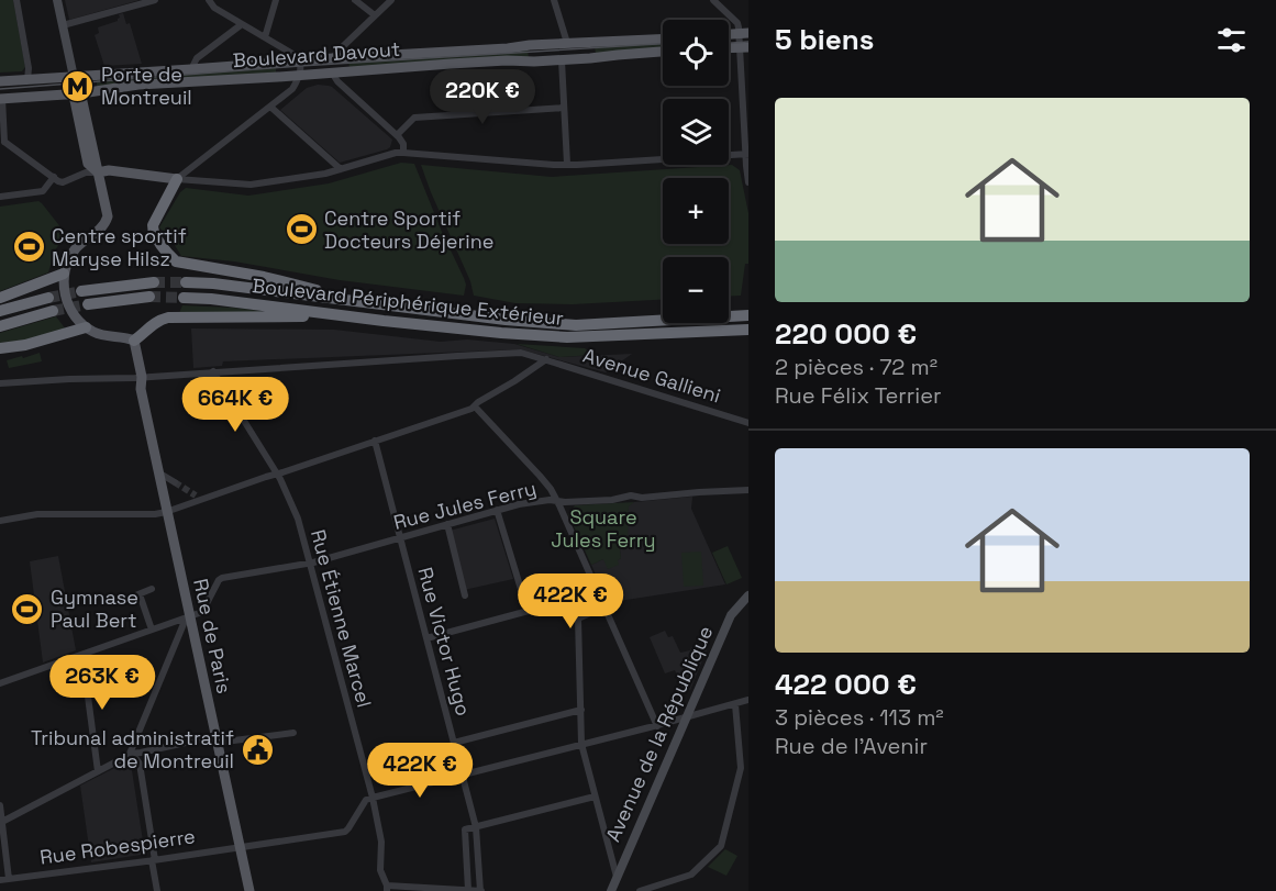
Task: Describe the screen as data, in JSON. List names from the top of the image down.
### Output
{
  "streets": {
    "highway": ["Boulevard Périphérique Extérieur"],
    "main road": ["Boulevard Davout", "Rue de Paris", "Avenue de la République"],
    "street": [
      "Avenue Gallieni",
      "Rue Jules Ferry",
      "Rue Étienne Marcel",
      "Rue Victor Hugo",
      "Rue Robespierre"
    ]
  },
  "crossings": [
    ["Avenue Gallieni", "Rue Étienne Marcel"],
    ["Avenue Gallieni", "Rue de Paris"],
    ["Rue Jules Ferry", "Rue Étienne Marcel"],
    ["Rue Jules Ferry", "Rue de Paris"],
    ["Rue Jules Ferry", "Rue Victor Hugo"],
    ["Rue Étienne Marcel", "Rue Robespierre"],
    ["Rue de Paris", "Rue Robespierre"]
  ],
  "parks": ["Square Jules Ferry"],
  "places": {
    "metro station": ["Porte de Montreuil"],
    "sports": ["Centre Sportif Docteurs Déjerine", "Centre sportif Maryse Hilsz", "Gymnase Paul Bert"],
    "public building": ["Tribunal administratif de Montreuil"]
  },
  "page": {
    "heading": "5 biens",
    "map_buttons": ["+", "−"],
    "price": [
      "220K €",
      "664K €",
      "422K €",
      "263K €",
      "422K €"
    ],
    "list": [
      {
        "name": "220 000 €",
        "note": "2 pièces · 72 m² · Rue Félix Terrier"
      },
      {
        "name": "422 000 €",
        "note": "3 pièces · 113 m² · Rue de l'Avenir"
      }
    ]
  }
}
